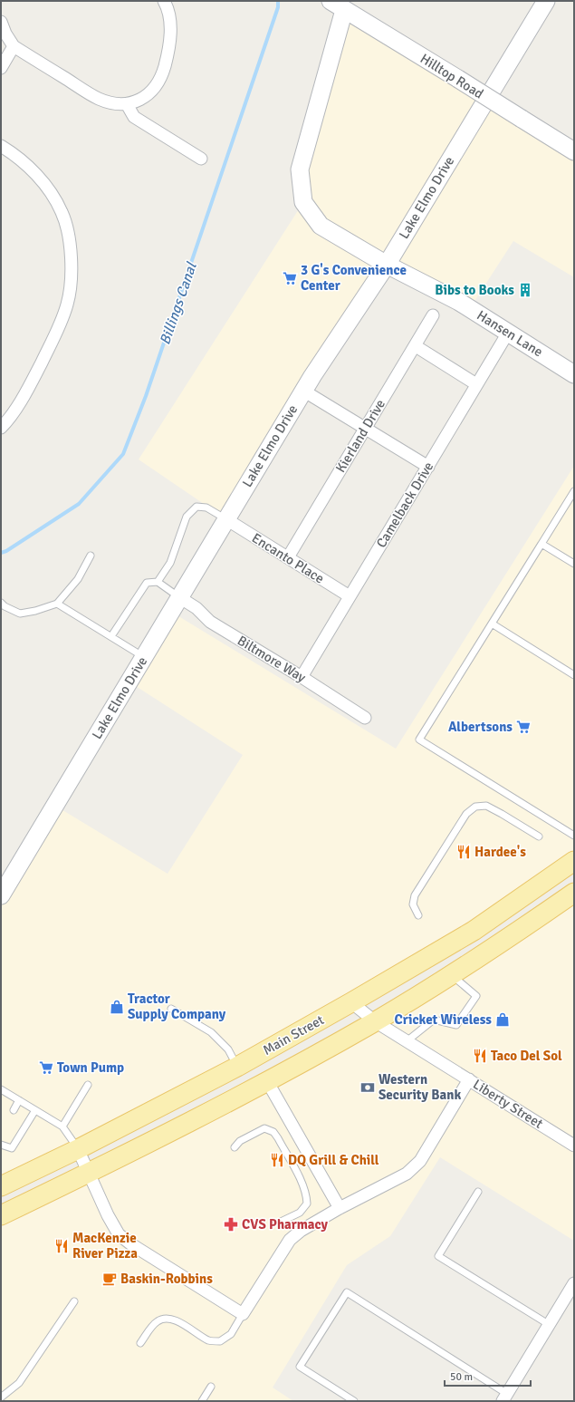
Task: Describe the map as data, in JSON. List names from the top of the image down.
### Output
{
  "streets": {
    "main road": [
      "Hilltop Road",
      "Lake Elmo Drive",
      "Hansen Lane",
      "Main Street"
    ],
    "street": [
      "Kierland Drive",
      "Camelback Drive",
      "Encanto Place",
      "Biltmore Way",
      "Liberty Street"
    ]
  },
  "crossings": [
    ["Hilltop Road", "Hansen Lane"],
    ["Lake Elmo Drive", "Hansen Lane"],
    ["Lake Elmo Drive", "Encanto Place"],
    ["Lake Elmo Drive", "Biltmore Way"],
    ["Hansen Lane", "Camelback Drive"],
    ["Kierland Drive", "Encanto Place"],
    ["Camelback Drive", "Encanto Place"],
    ["Camelback Drive", "Biltmore Way"],
    ["Main Street", "Liberty Street"]
  ],
  "water": ["Billings Canal"],
  "places": {
    "supermarket": ["3 G's Convenience Center", "Albertsons", "Town Pump"],
    "building": ["Bibs to Books"],
    "restaurant": [
      "Hardee's",
      "Taco Del Sol",
      "DQ Grill & Chill",
      "MacKenzie River Pizza"
    ],
    "shop": ["Tractor Supply Company", "Cricket Wireless"],
    "bank": ["Western Security Bank"],
    "pharmacy": ["CVS Pharmacy"],
    "cafe": ["Baskin-Robbins"]
  },
  "scale_bar": "50 m"
}
